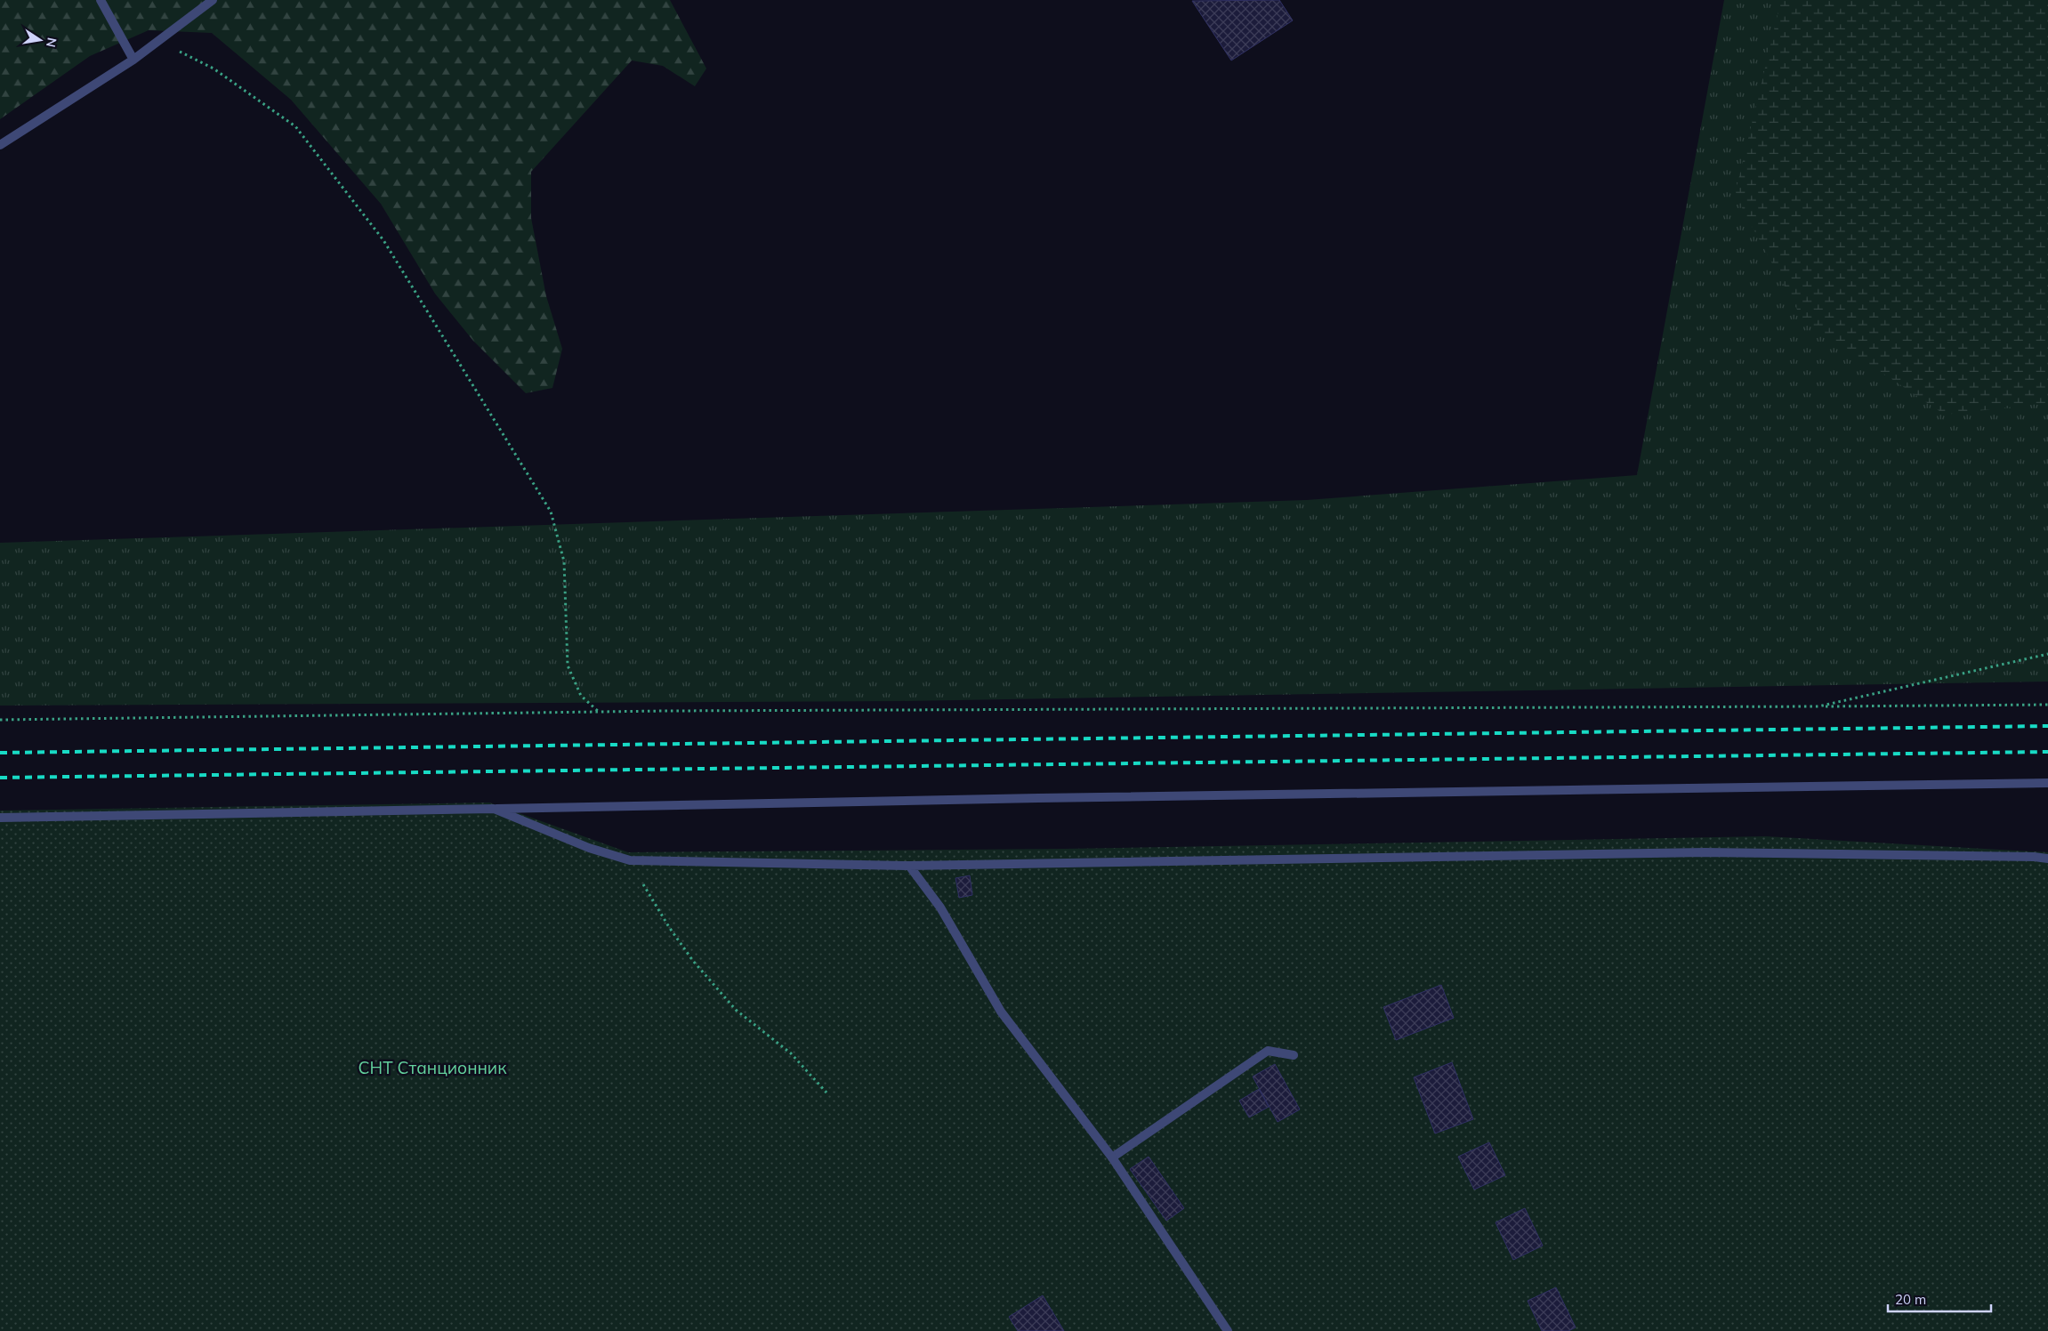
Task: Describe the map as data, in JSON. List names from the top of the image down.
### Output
{
  "parks": ["СНТ Станционник"],
  "scale_bar": "20 m",
  "north": "right"
}
